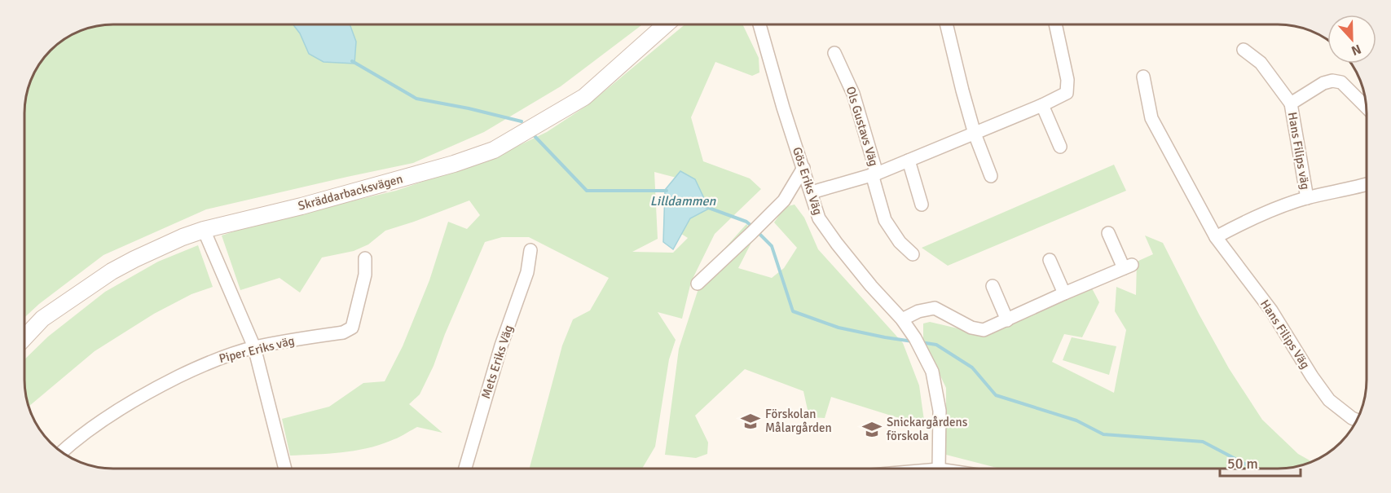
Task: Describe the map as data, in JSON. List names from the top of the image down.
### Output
{
  "streets": {
    "street": [
      "Ols Gustavs Väg",
      "Hans Filips väg",
      "Gös Eriks Väg",
      "Skräddarbacksvägen",
      "Hans Filips Väg",
      "Piper Eriks väg",
      "Mets Eriks Väg"
    ]
  },
  "crossings": [
    ["Ols Gustavs Väg", "Gös Eriks Väg"],
    ["Hans Filips väg", "Hans Filips Väg"]
  ],
  "water": ["Lilldammen"],
  "places": {
    "school or university": ["Förskolan Målargården", "Snickargårdens förskola"]
  },
  "scale_bar": "50 m",
  "north": "bottom"
}
